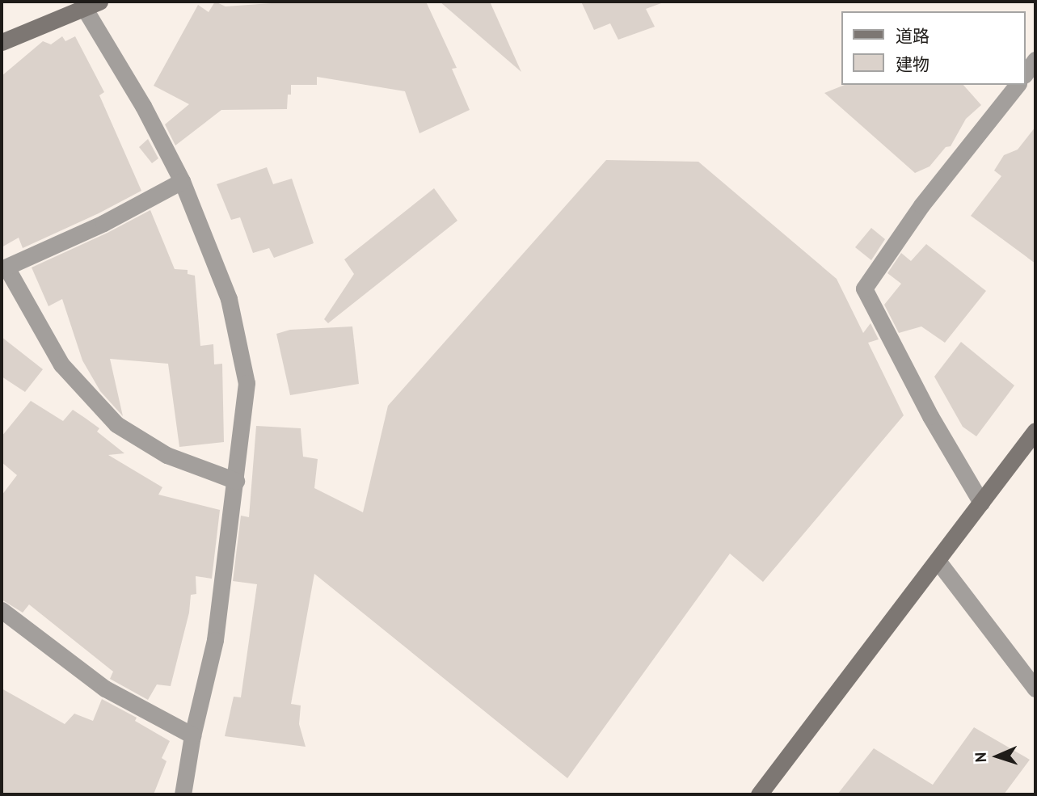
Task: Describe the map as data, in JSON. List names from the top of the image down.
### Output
{
  "legend": ["道路", "建物"],
  "north": "left"
}
